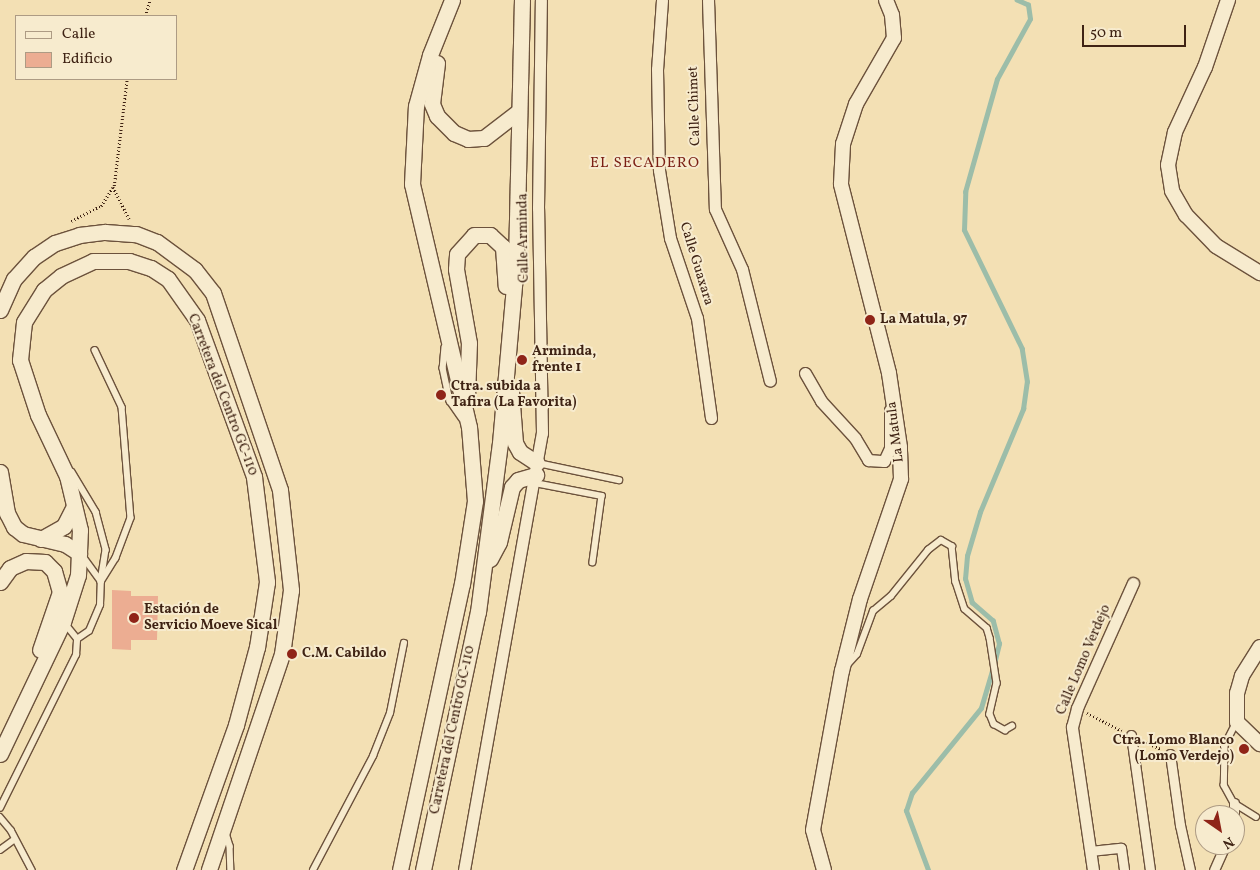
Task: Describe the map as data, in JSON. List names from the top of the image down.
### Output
{
  "streets": {
    "main road": ["Carretera del Centro GC-110"],
    "street": [
      "Calle Chimet",
      "Calle Arminda",
      "Calle Guaxara",
      "La Matula",
      "Calle Lomo Verdejo"
    ]
  },
  "districts": ["EL SECADERO"],
  "places": [
    "La Matula, 97",
    "Arminda, frente 1",
    "Ctra. subida a Tafira (La Favorita)",
    "Estación de Servicio Moeve Sical",
    "C.M. Cabildo",
    "Ctra. Lomo Blanco (Lomo Verdejo)"
  ],
  "legend": ["Calle", "Edificio"],
  "scale_bar": "50 m",
  "north": "bottom right"
}
